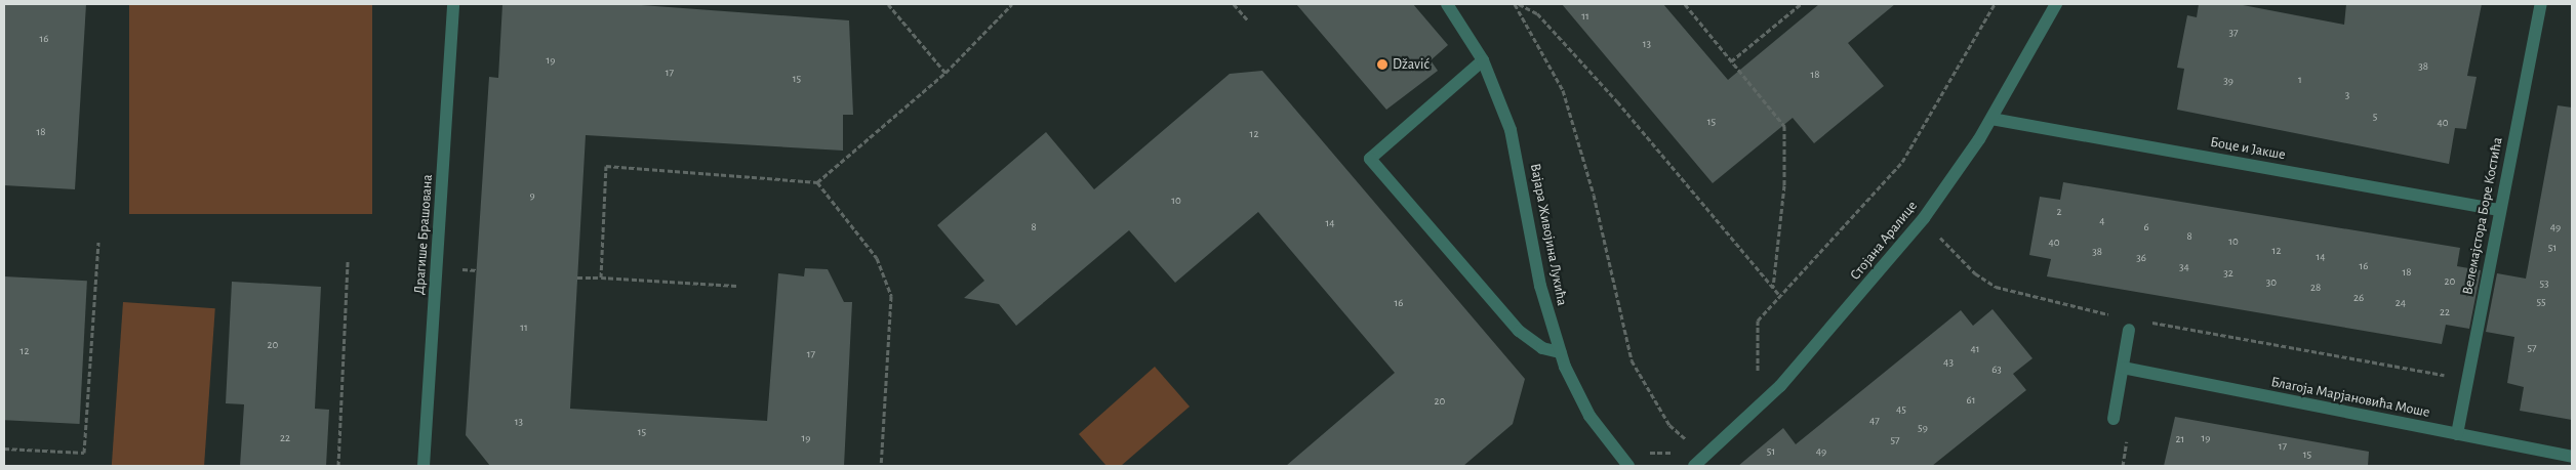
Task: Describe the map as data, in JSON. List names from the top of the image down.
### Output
{
  "streets": {
    "street": [
      "Боце и Јакше",
      "Велемајстора Боре Костића",
      "Драгише Брашована",
      "Вајара Живојина Лукића",
      "Стојана Аралице",
      "Благоја Марјановића Моше"
    ]
  },
  "crossings": [
    ["Боце и Јакше", "Велемајстора Боре Костића"],
    ["Боце и Јакше", "Стојана Аралице"],
    ["Велемајстора Боре Костића", "Благоја Марјановића Моше"]
  ],
  "places": ["Džavić"],
  "house_numbers": [
    "11",
    "37",
    "16",
    "13",
    "19",
    "38",
    "17",
    "18",
    "15",
    "1",
    "39",
    "3",
    "5",
    "15",
    "40",
    "18",
    "12",
    "9",
    "10",
    "2",
    "4",
    "14",
    "8",
    "6",
    "49",
    "8",
    "10",
    "40",
    "51",
    "12",
    "38",
    "14",
    "36",
    "16",
    "34",
    "18",
    "32",
    "20",
    "30",
    "53",
    "28",
    "26",
    "55",
    "16",
    "24",
    "22",
    "11",
    "20",
    "57",
    "41",
    "12",
    "17",
    "43",
    "63",
    "61",
    "20",
    "45",
    "47",
    "13",
    "59",
    "15",
    "22",
    "19",
    "19",
    "21",
    "57",
    "17",
    "51",
    "49",
    "15"
  ]
}
